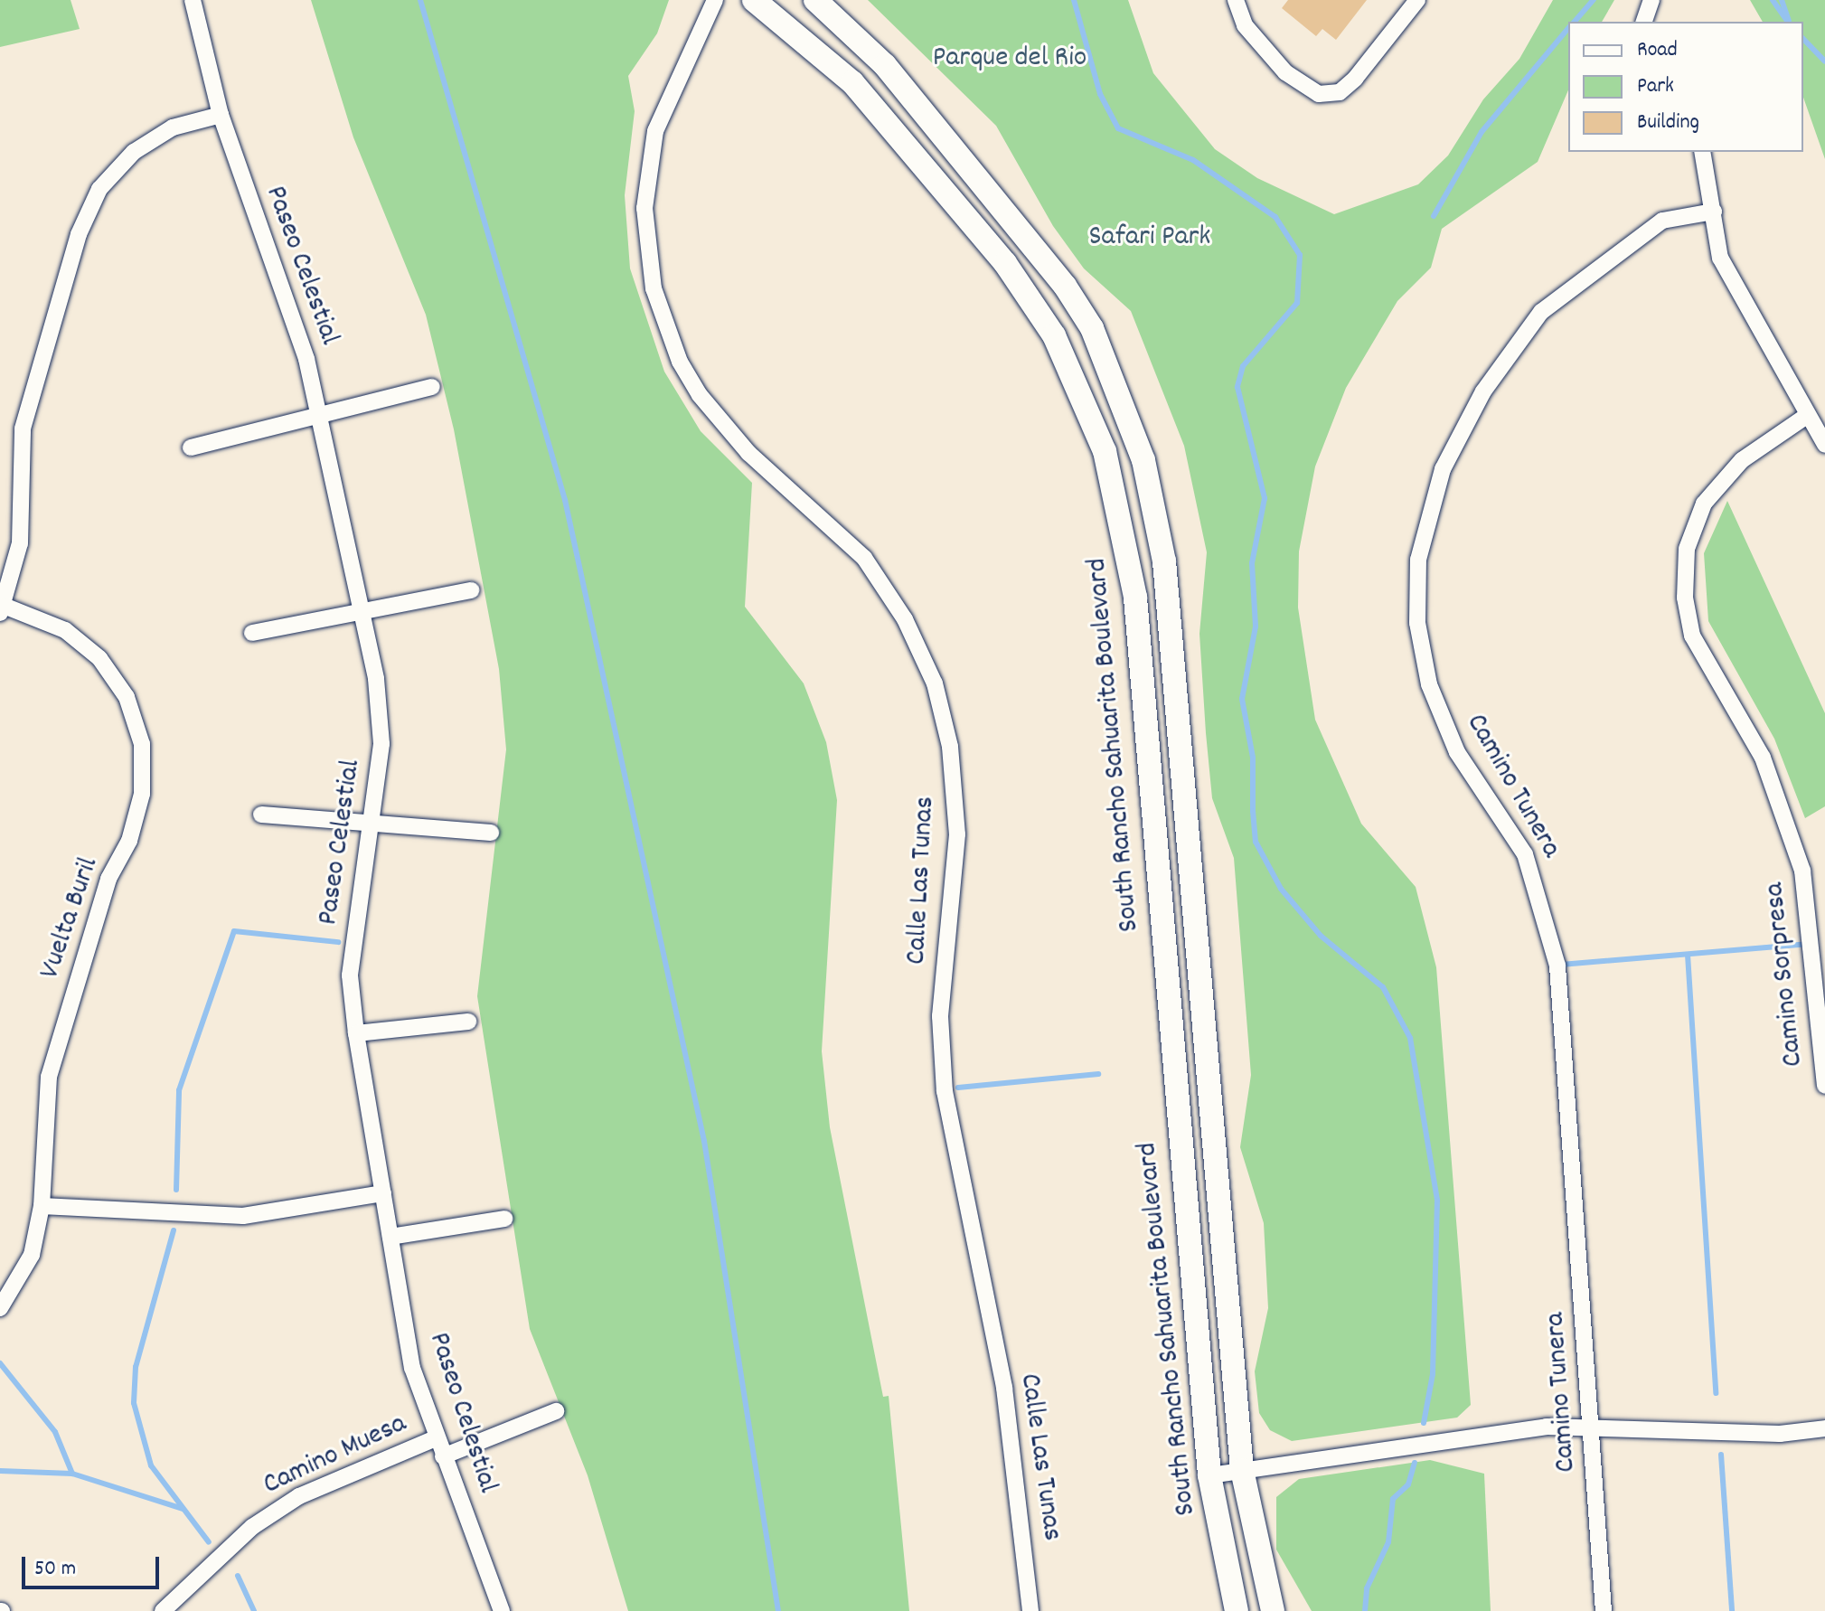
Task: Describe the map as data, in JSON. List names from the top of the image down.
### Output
{
  "streets": {
    "street": [
      "Paseo Celestial",
      "South Rancho Sahuarita Boulevard",
      "Camino Tunera",
      "Calle Las Tunas",
      "Vuelta Buril",
      "Camino Sorpresa",
      "Camino Muesa"
    ]
  },
  "crossings": [
    ["Paseo Celestial", "Camino Muesa"]
  ],
  "parks": ["Parque del Rio", "Safari Park"],
  "legend": ["Road", "Park", "Building"],
  "scale_bar": "50 m"
}
